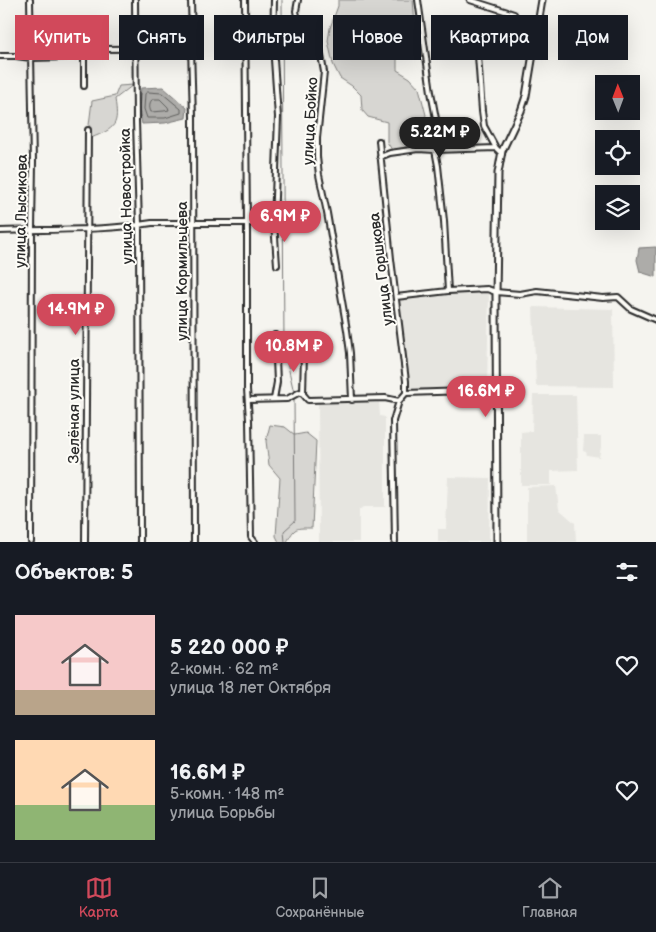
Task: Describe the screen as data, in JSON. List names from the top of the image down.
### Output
{
  "streets": {
    "street": [
      "улица Бойко",
      "улица Новостройка",
      "улица Лысикова",
      "улица Горшкова",
      "улица Кормильцева",
      "Зелёная улица"
    ]
  },
  "north": "top",
  "page": {
    "chip": [
      "Купить",
      "Снять",
      "Фильтры",
      "Новое",
      "Квартира",
      "Дом"
    ],
    "price": [
      "5.22M ₽",
      "6.9M ₽",
      "14.9M ₽",
      "10.8M ₽",
      "16.6M ₽"
    ],
    "heading": "Объектов: 5",
    "list": [
      {
        "name": "5 220 000 ₽",
        "note": "2-комн. · 62 m² · улица 18 лет Октября"
      },
      {
        "name": "16.6M ₽",
        "note": "5-комн. · 148 m² · улица Борьбы"
      }
    ],
    "tabs": ["Карта", "Сохранённые", "Главная"]
  }
}
